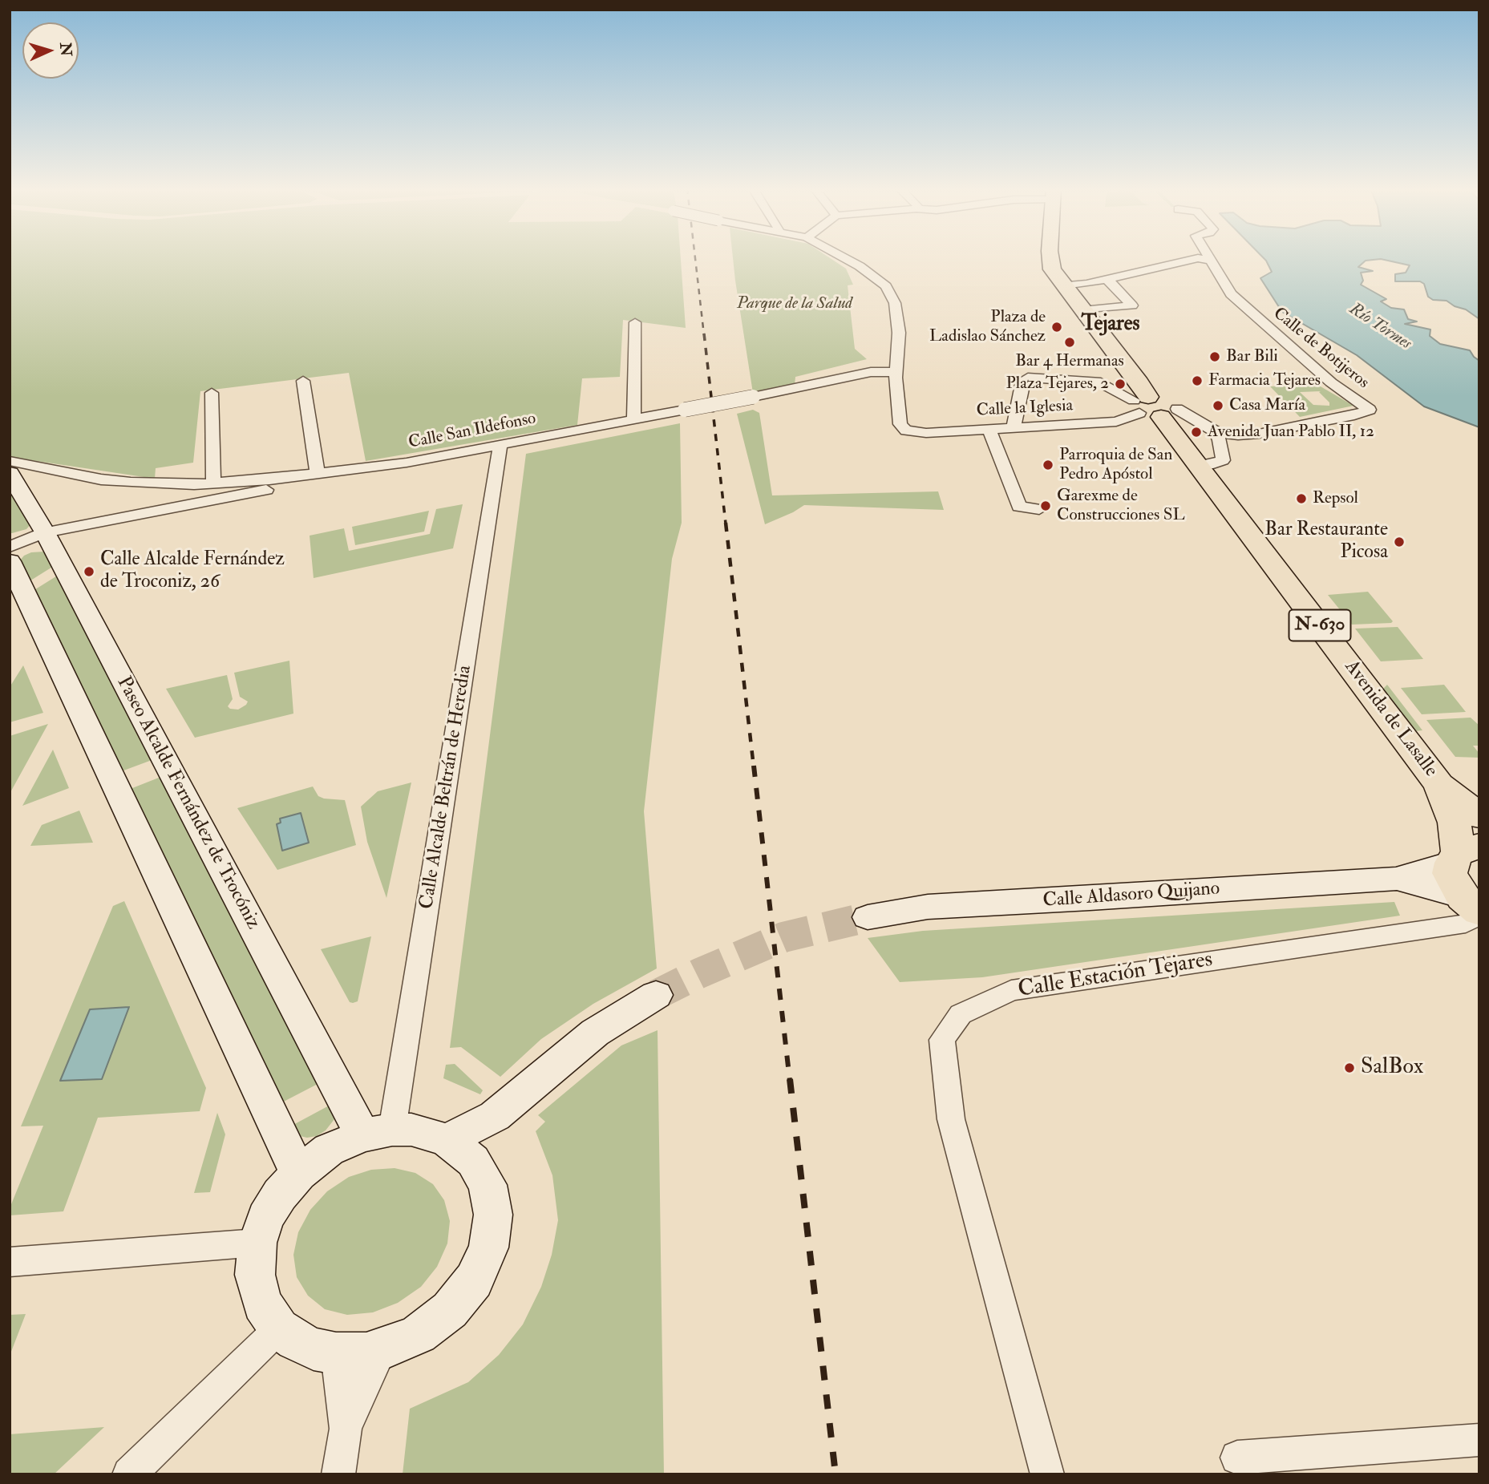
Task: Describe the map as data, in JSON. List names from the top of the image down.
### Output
{
  "streets": {
    "highway": ["N-630", "Avenida de Lasalle"],
    "main road": ["Paseo Alcalde Fernández de Trocóniz", "Calle Aldasoro Quijano"],
    "street": [
      "Calle de Botijeros",
      "Calle la Iglesia",
      "Calle San Ildefonso",
      "Calle Alcalde Beltrán de Heredia",
      "Calle Estación Tejares"
    ]
  },
  "crossings": [
    ["Calle la Iglesia", "Calle San Ildefonso"],
    ["Calle la Iglesia", "N-630"],
    ["Calle San Ildefonso", "Calle Alcalde Beltrán de Heredia"],
    ["Calle San Ildefonso", "Paseo Alcalde Fernández de Trocóniz"],
    ["N-630", "Avenida de Lasalle"],
    ["N-630", "Calle Aldasoro Quijano"],
    ["N-630", "Calle Estación Tejares"],
    ["Avenida de Lasalle", "Calle Aldasoro Quijano"],
    ["Calle Alcalde Beltrán de Heredia", "Paseo Alcalde Fernández de Trocóniz"],
    ["Calle Aldasoro Quijano", "Calle Estación Tejares"]
  ],
  "districts": ["Tejares"],
  "water": ["Río Tormes"],
  "parks": ["Parque de la Salud"],
  "places": [
    "Plaza de Ladislao Sánchez",
    "Bar 4 Hermanas",
    "Bar Bili",
    "Farmacia Tejares",
    "Plaza Tejares, 2",
    "Casa María",
    "Avenida Juan Pablo II, 12",
    "Parroquia de San Pedro Apóstol",
    "Repsol",
    "Garexme de Construcciones SL",
    "Bar Restaurante Picosa",
    "Calle Alcalde Fernández de Troconiz, 26",
    "SalBox"
  ],
  "north": "right"
}
